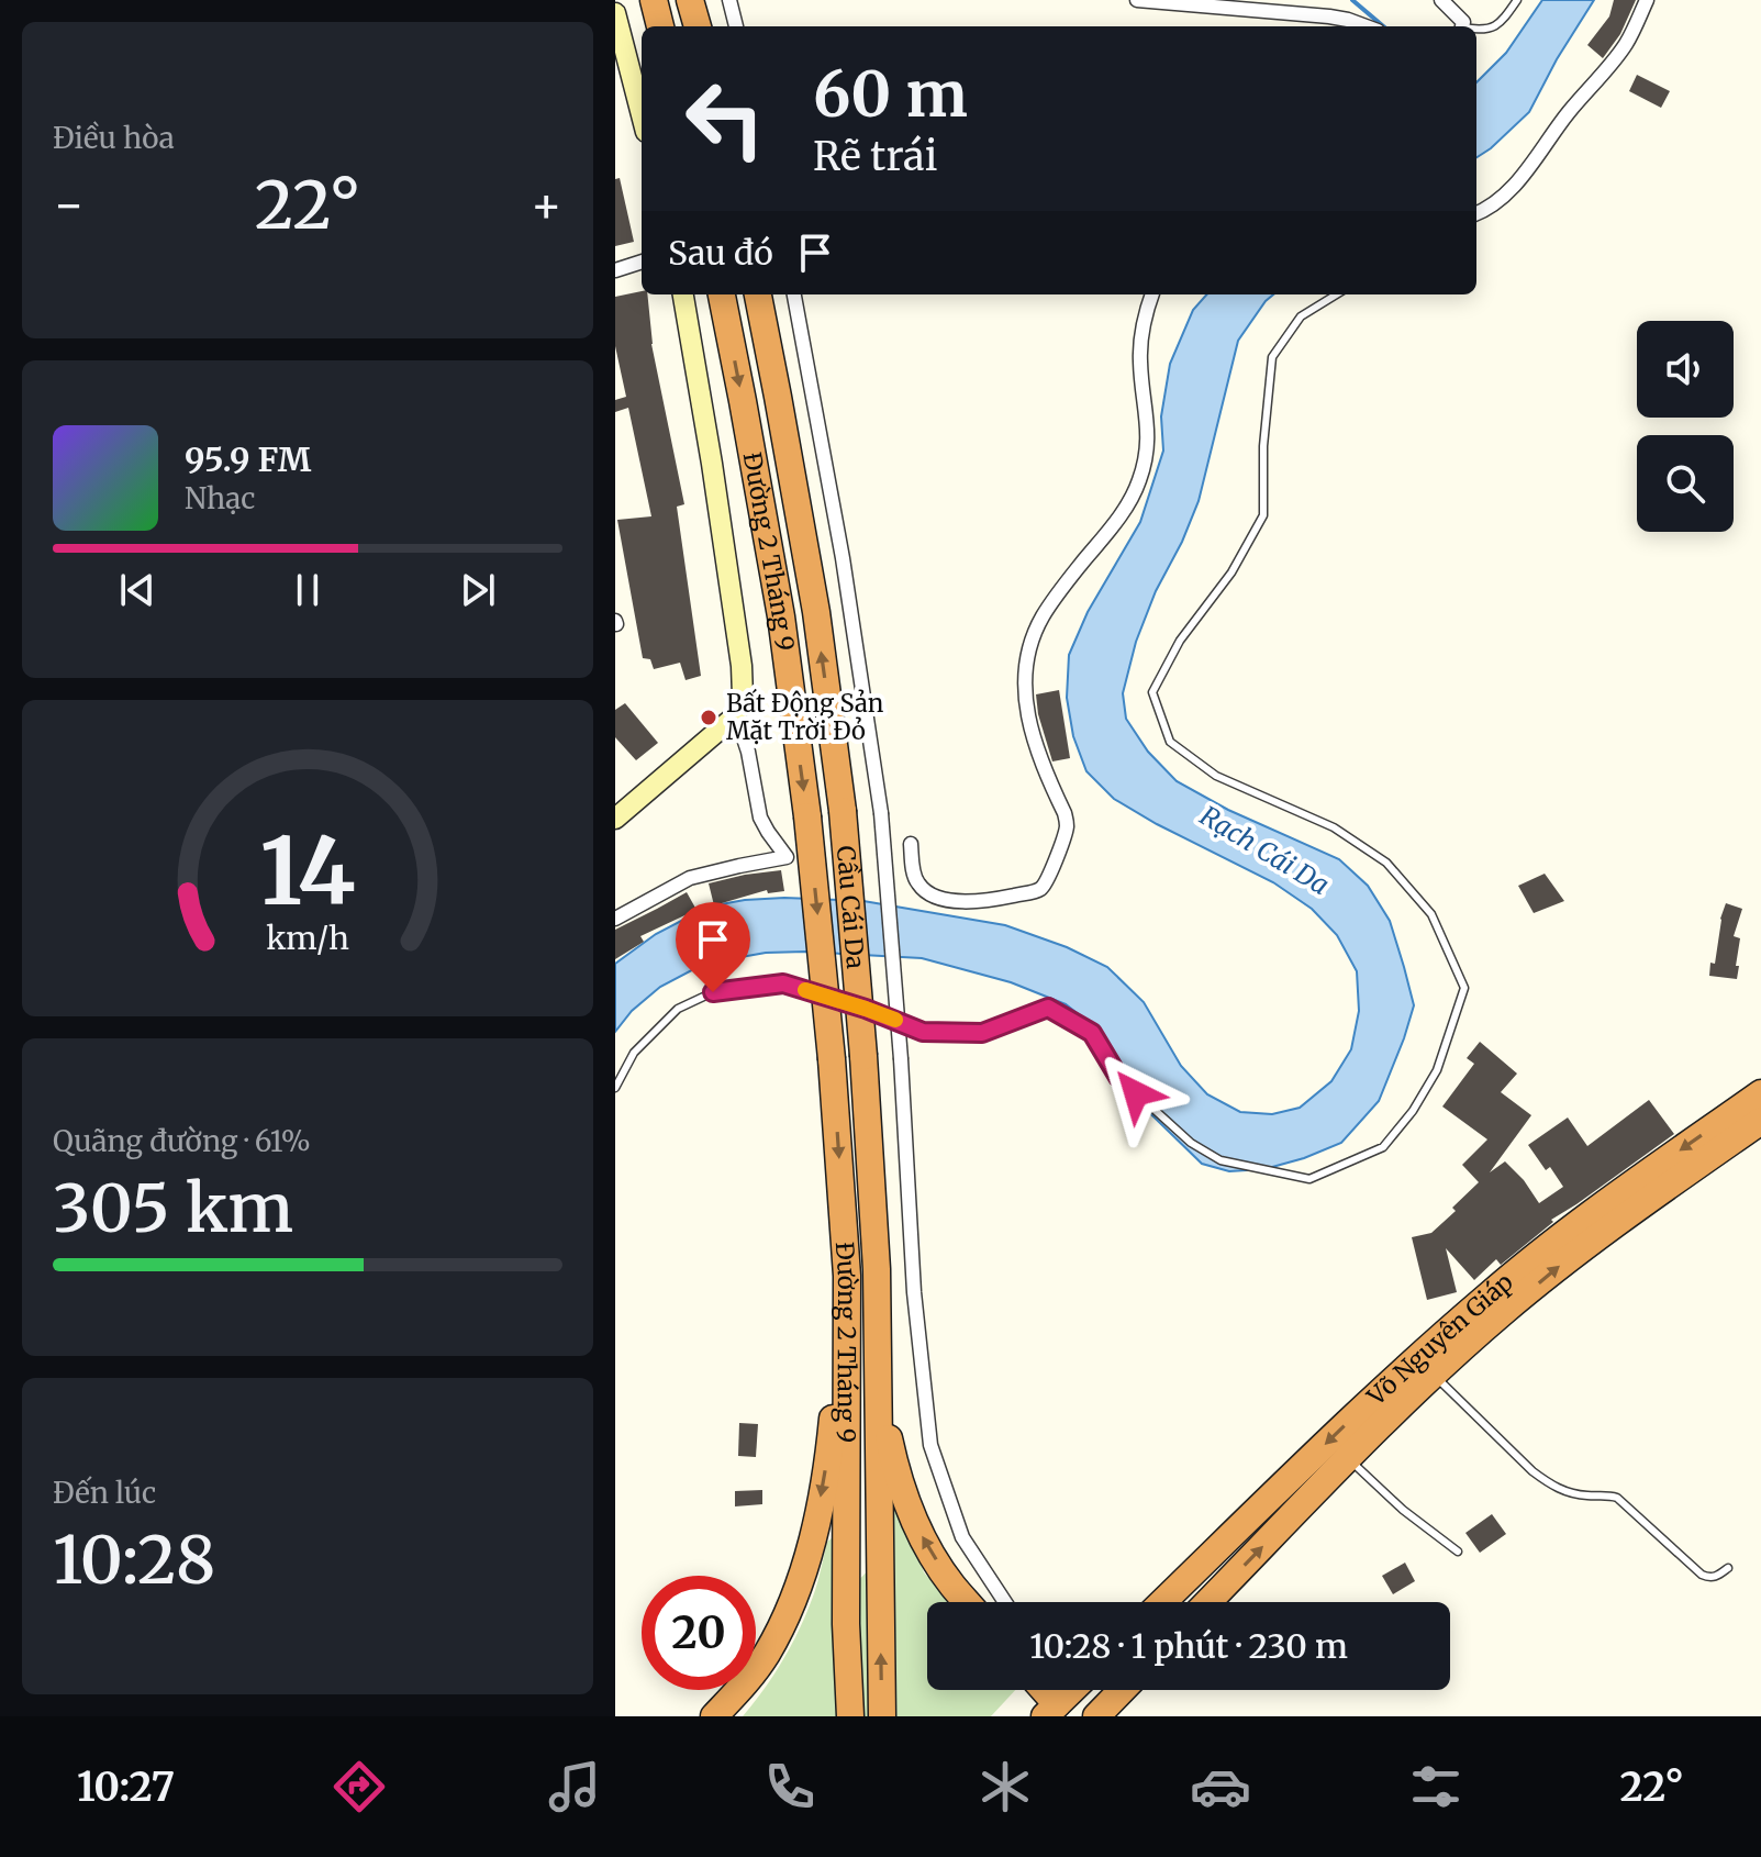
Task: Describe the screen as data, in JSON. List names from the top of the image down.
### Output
{
  "streets": {
    "highway": ["Đường 2 Tháng 9", "Cầu Cái Da", "Võ Nguyên Giáp"]
  },
  "crossings": [
    ["Đường 2 Tháng 9", "Cầu Cái Da"]
  ],
  "water": ["Rạch Cái Da"],
  "places": ["Bất Động Sản Mặt Trời Đỏ"],
  "page": {
    "tile": [
      "Điều hòa",
      ["Quãng đường · 61%", "305 km"],
      ["Đến lúc", "10:28"]
    ],
    "turn": ["60 m", "Rẽ trái"],
    "heat": ["−", "22°", "+"],
    "then": "Sau đó",
    "song": ["95.9 FM", "Nhạc"],
    "limit": "20",
    "trip": "10:28 · 1 phút · 230 m",
    "tabs": ["10:27", "22°"],
    "gauge": ["14", "km/h"]
  }
}
